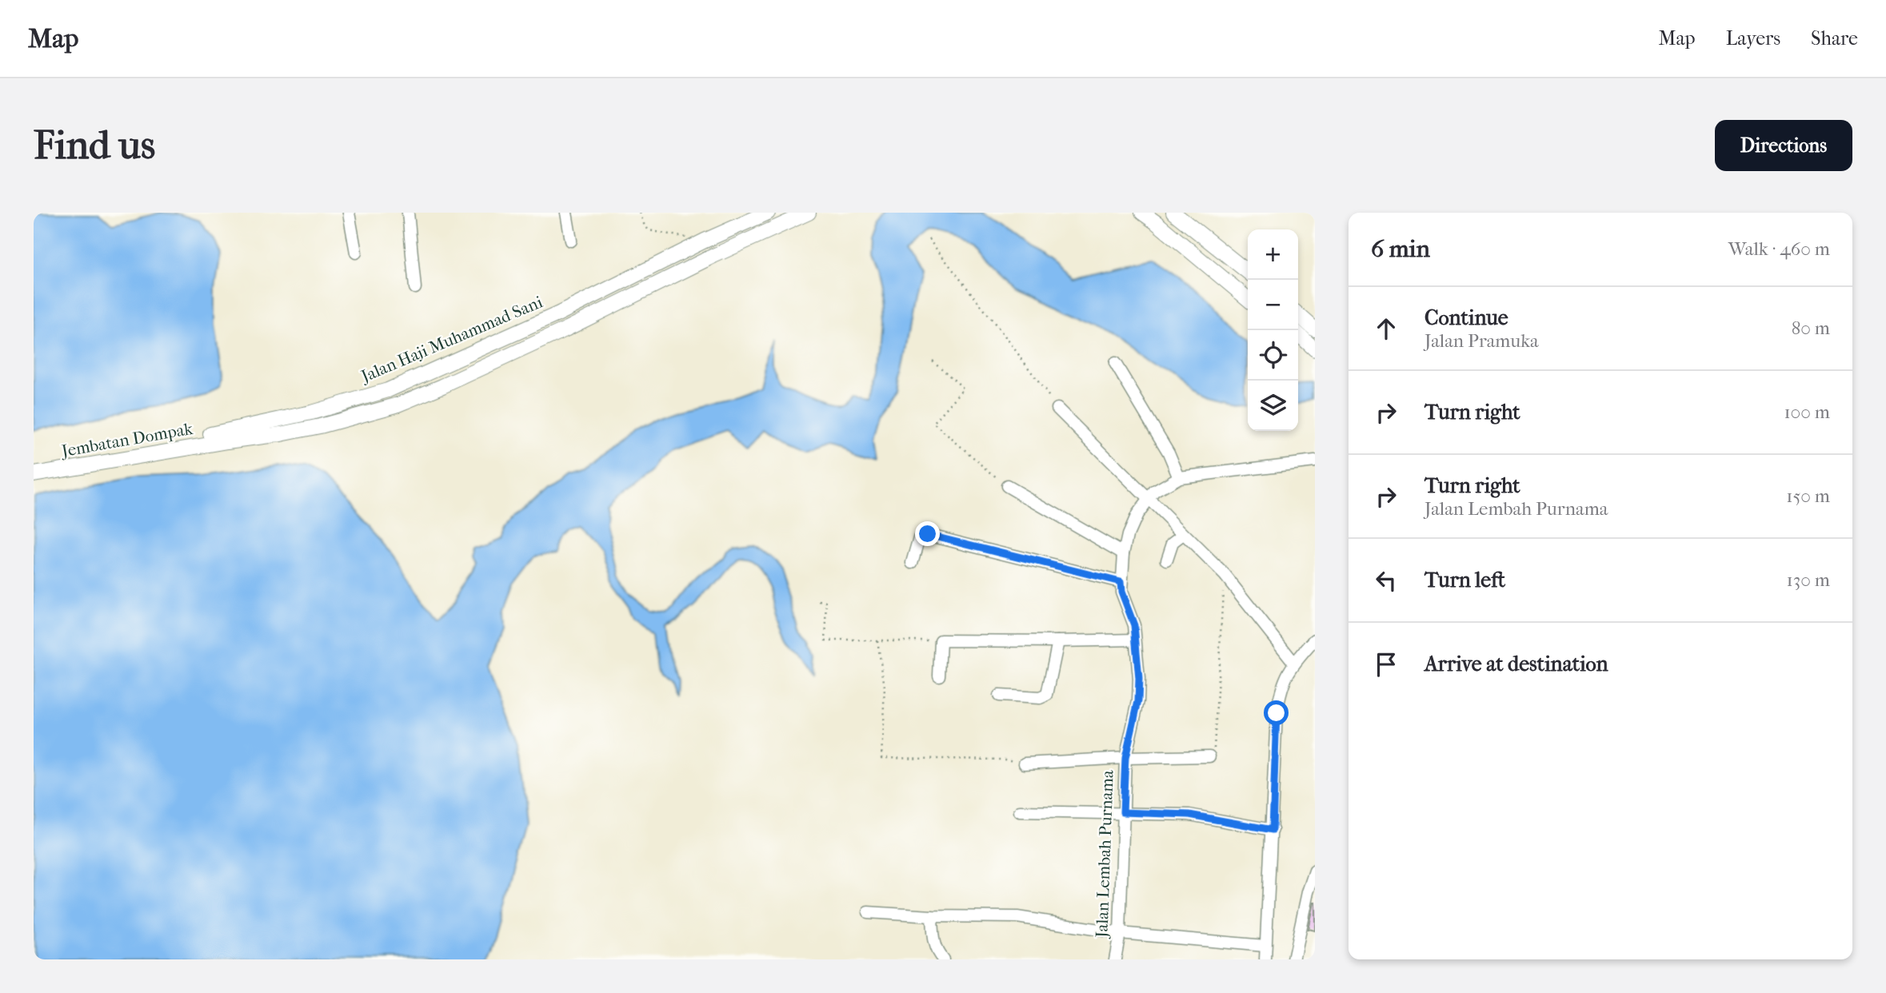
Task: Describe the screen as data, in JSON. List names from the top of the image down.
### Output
{
  "streets": {
    "main road": ["Jalan Haji Muhammad Sani", "Jembatan Dompak"],
    "street": ["Jalan Lembah Purnama"]
  },
  "crossings": [
    ["Jalan Haji Muhammad Sani", "Jembatan Dompak"]
  ],
  "page": {
    "header": "Map",
    "nav": ["Map", "Layers", "Share"],
    "buttons": "Directions",
    "title": "Find us",
    "heading": ["6 min", "Walk · 460 m"],
    "map_buttons": ["+", "−"],
    "list": [
      ["Continue", "Jalan Pramuka", "80 m"],
      ["Turn right", "100 m"],
      ["Turn right", "Jalan Lembah Purnama", "150 m"],
      ["Turn left", "130 m"],
      "Arrive at destination"
    ]
  }
}
